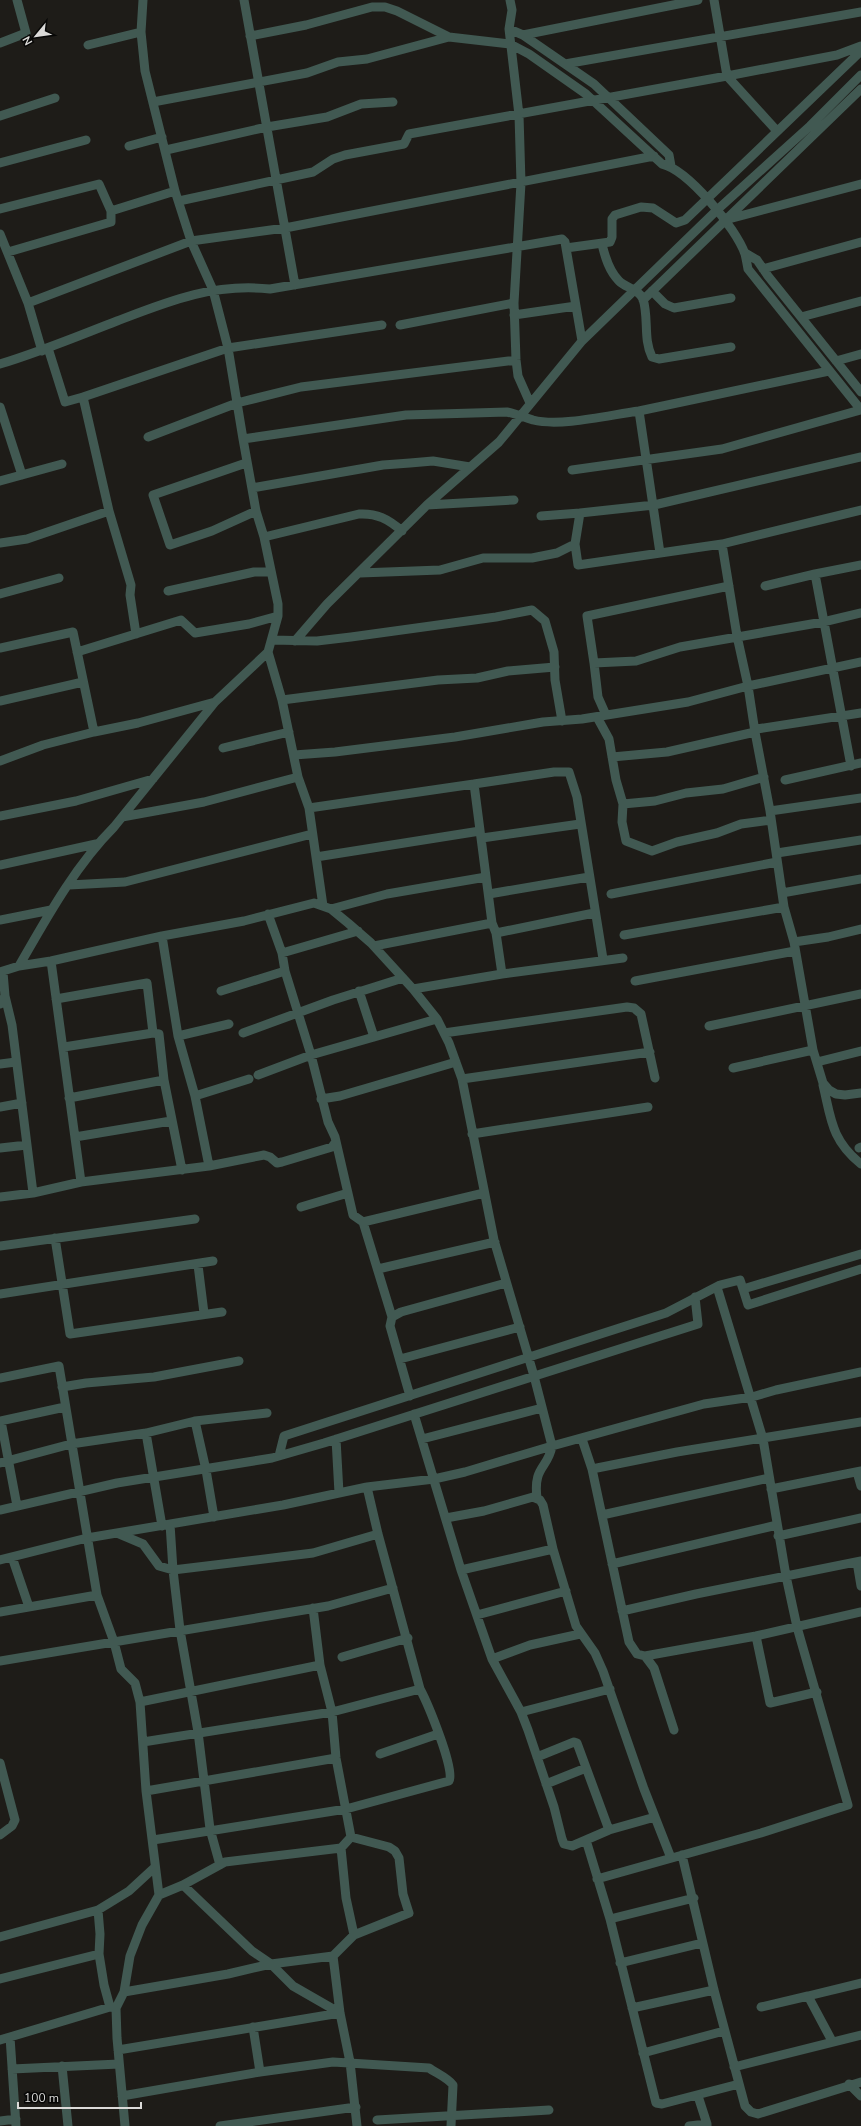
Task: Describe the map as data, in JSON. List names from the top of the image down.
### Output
{
  "scale_bar": "100 m",
  "north": "bottom left"
}
